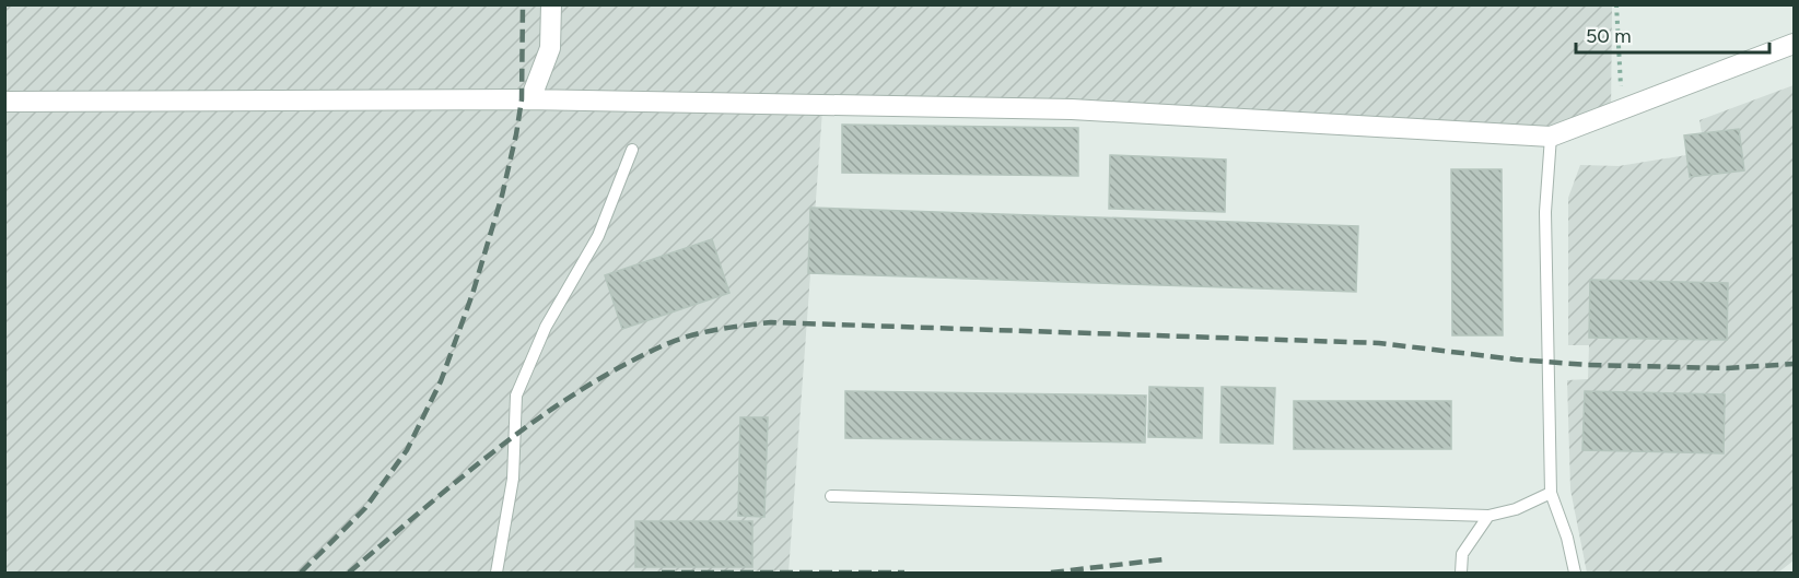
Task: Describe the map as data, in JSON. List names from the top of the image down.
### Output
{
  "scale_bar": "50 m"
}
